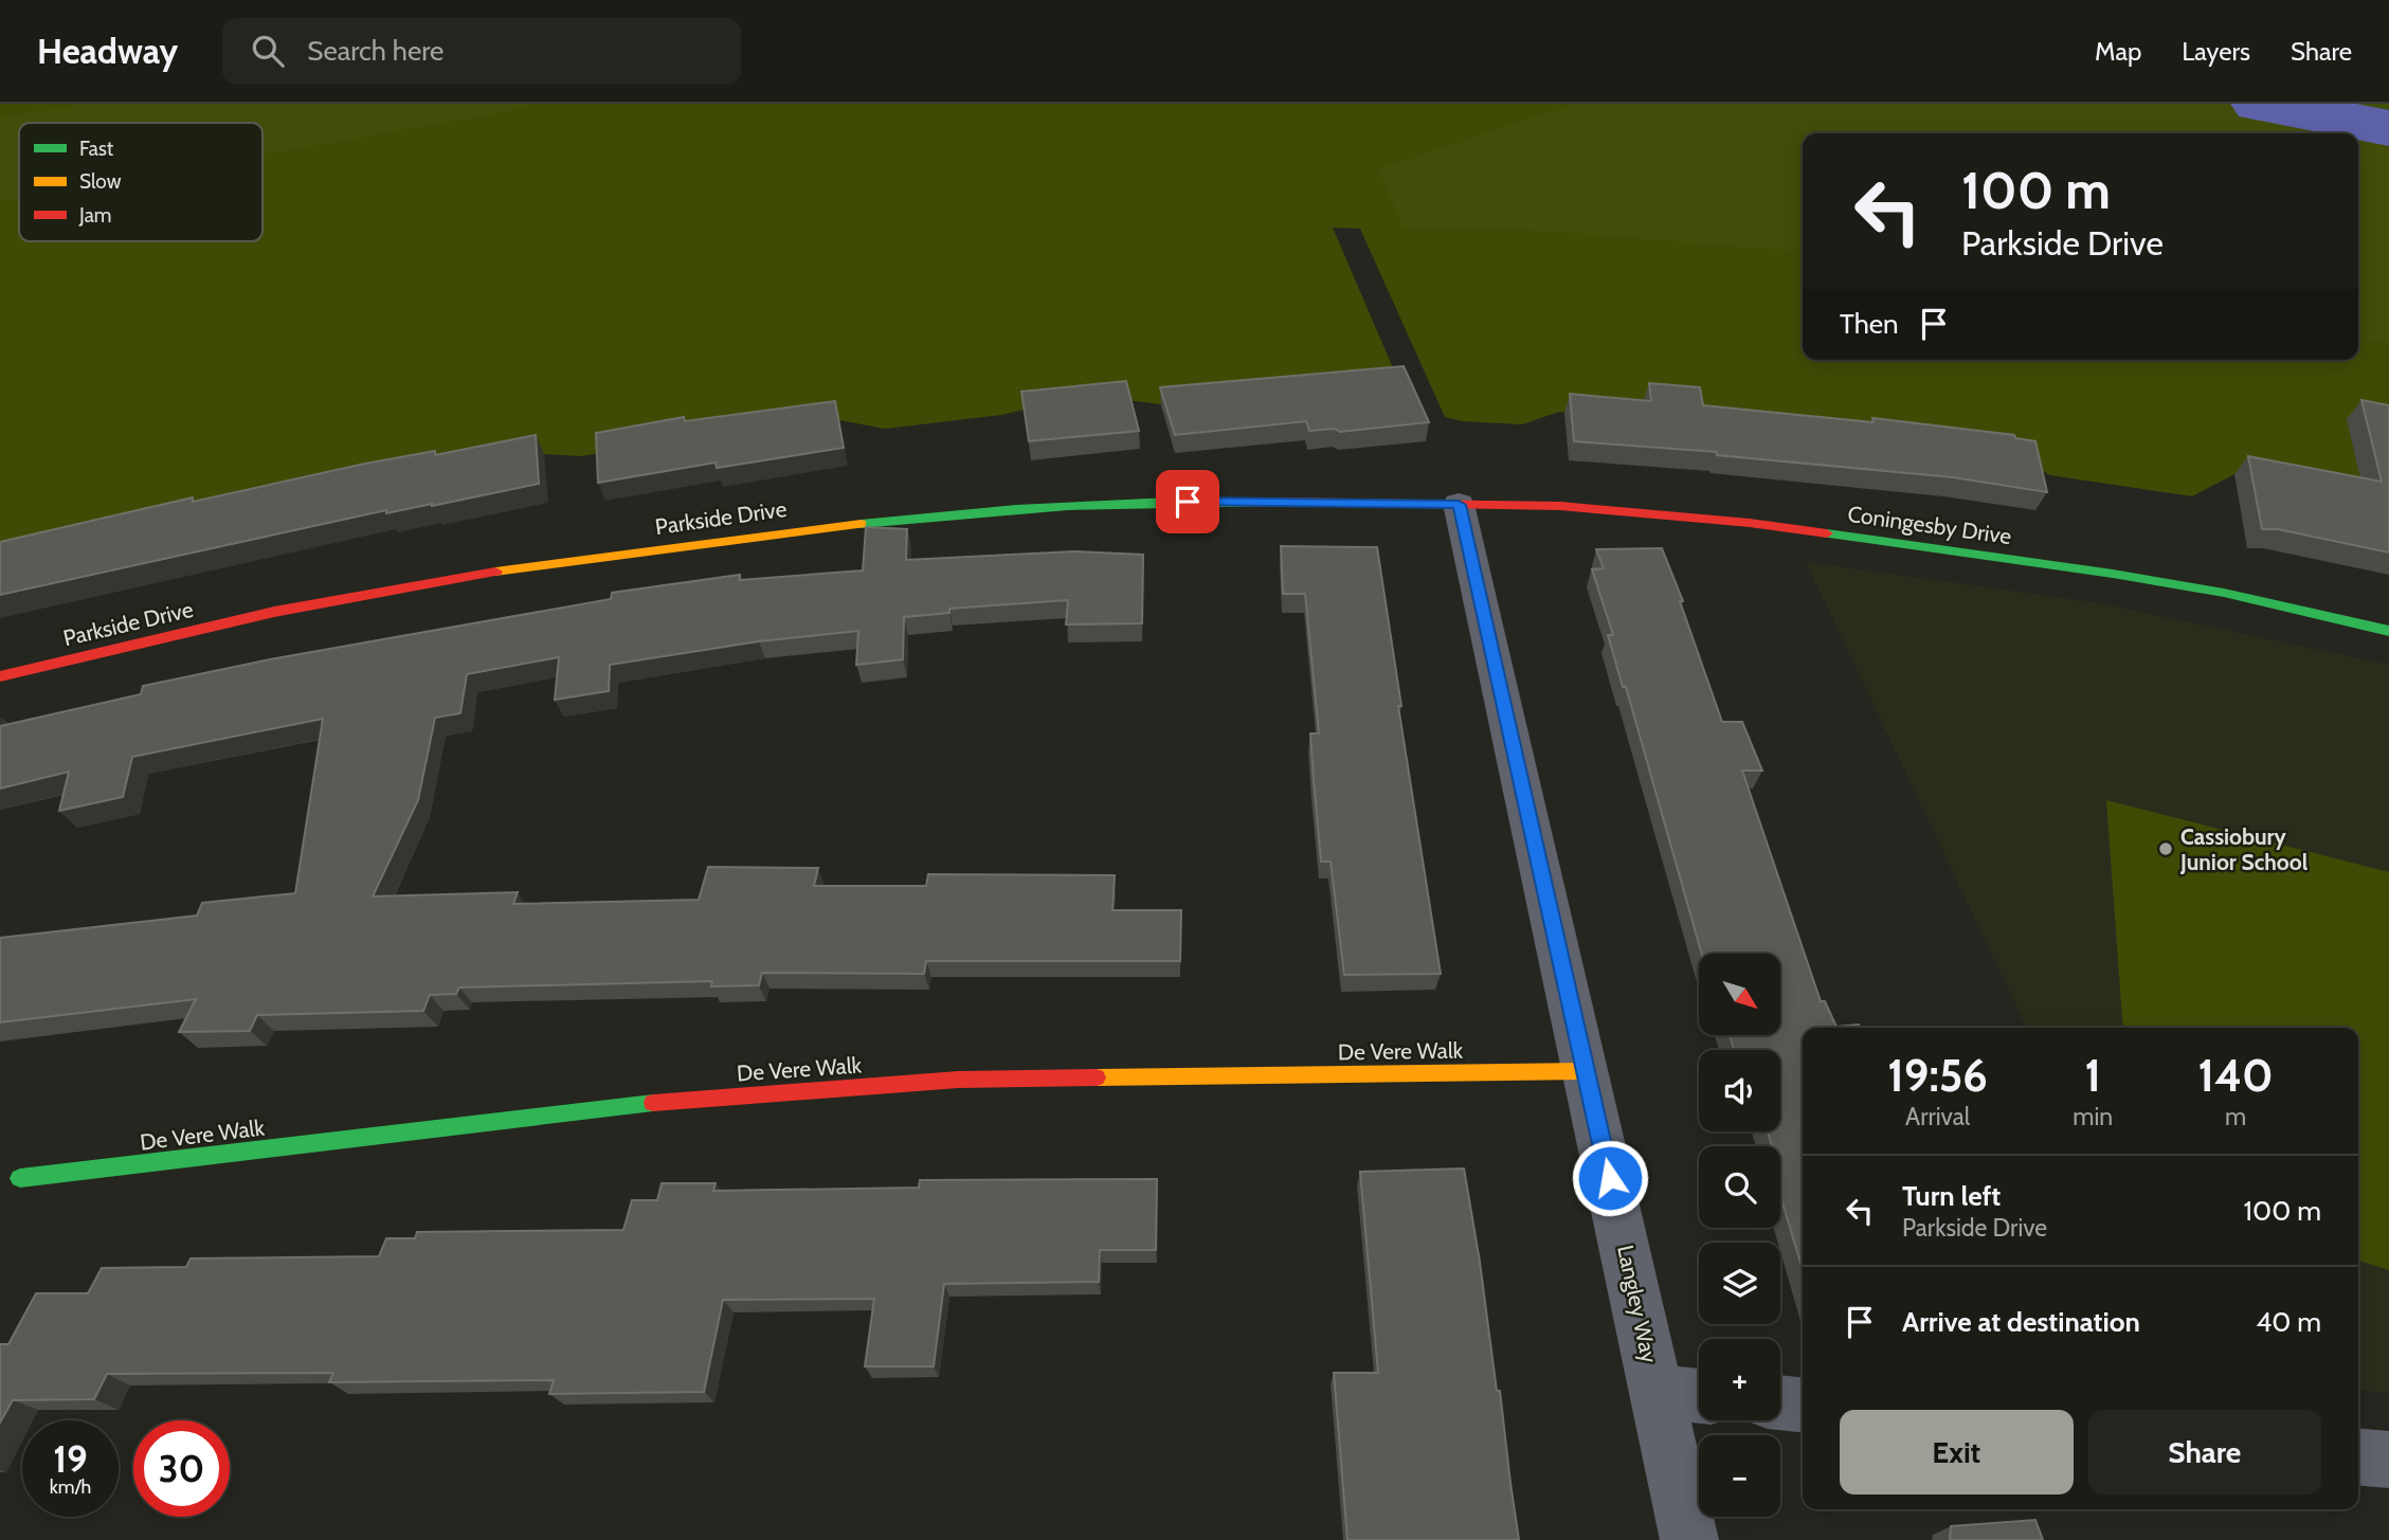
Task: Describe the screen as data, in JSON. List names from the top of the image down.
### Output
{
  "streets": {
    "street": [
      "Parkside Drive",
      "Coningesby Drive",
      "De Vere Walk",
      "Langley Way"
    ]
  },
  "crossings": [
    ["Parkside Drive", "Coningesby Drive"],
    ["Parkside Drive", "Langley Way"],
    ["Coningesby Drive", "Langley Way"],
    ["De Vere Walk", "Langley Way"]
  ],
  "places": ["Cassiobury Junior School"],
  "legend": ["Fast", "Slow", "Jam"],
  "north": "bottom right",
  "page": {
    "header": "Headway",
    "search": "Search here",
    "nav": ["Map", "Layers", "Share"],
    "turn": ["100 m", "Parkside Drive"],
    "then": "Then",
    "map_buttons": ["+", "−"],
    "eta": [
      "19:56",
      "Arrival",
      "1",
      "min",
      "140",
      "m"
    ],
    "list": [
      {
        "name": "Turn left",
        "note": "Parkside Drive",
        "value": "100 m"
      },
      {
        "name": "Arrive at destination",
        "value": "40 m"
      }
    ],
    "buttons": ["Exit", "Share"],
    "speed": "19 km/h",
    "limit": "30"
  }
}
